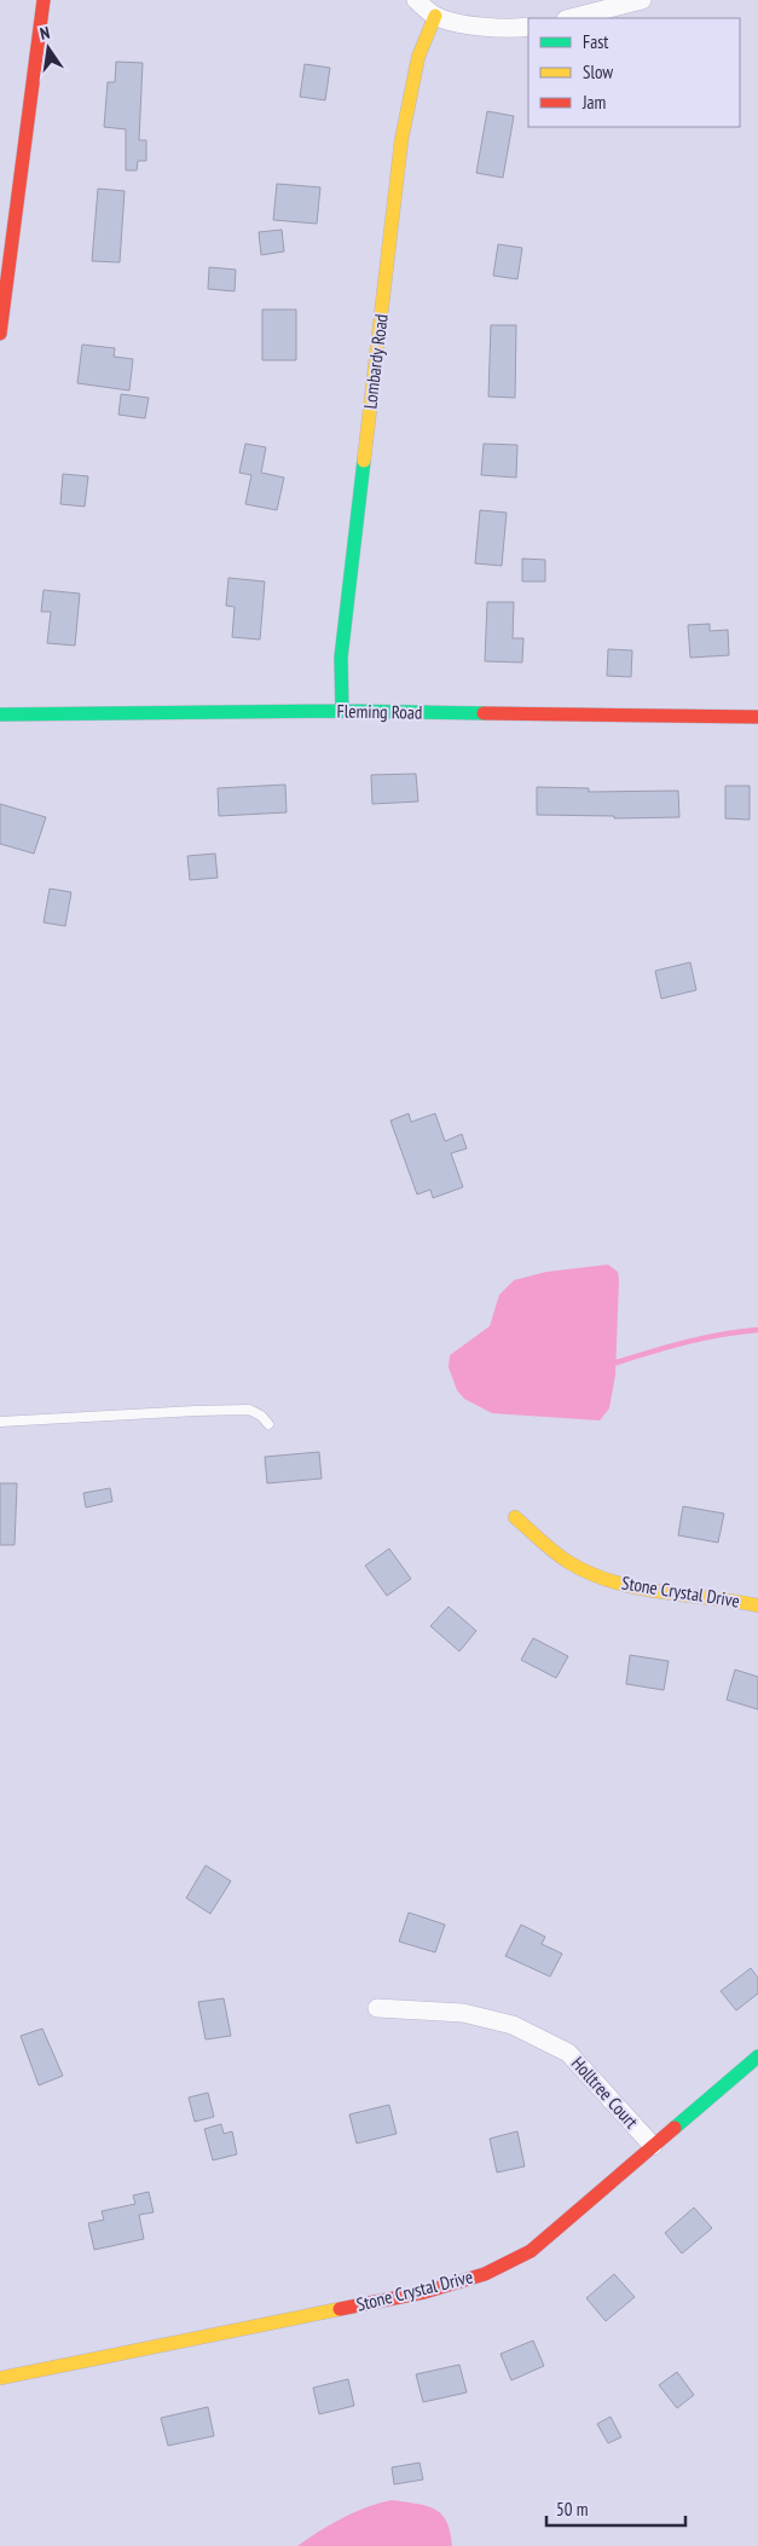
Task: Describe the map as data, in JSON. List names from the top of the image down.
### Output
{
  "streets": {
    "street": [
      "Lombardy Road",
      "Fleming Road",
      "Stone Crystal Drive",
      "Holltree Court"
    ]
  },
  "crossings": [
    ["Lombardy Road", "Fleming Road"],
    ["Stone Crystal Drive", "Holltree Court"]
  ],
  "legend": ["Fast", "Slow", "Jam"],
  "scale_bar": "50 m",
  "north": "top"
}
